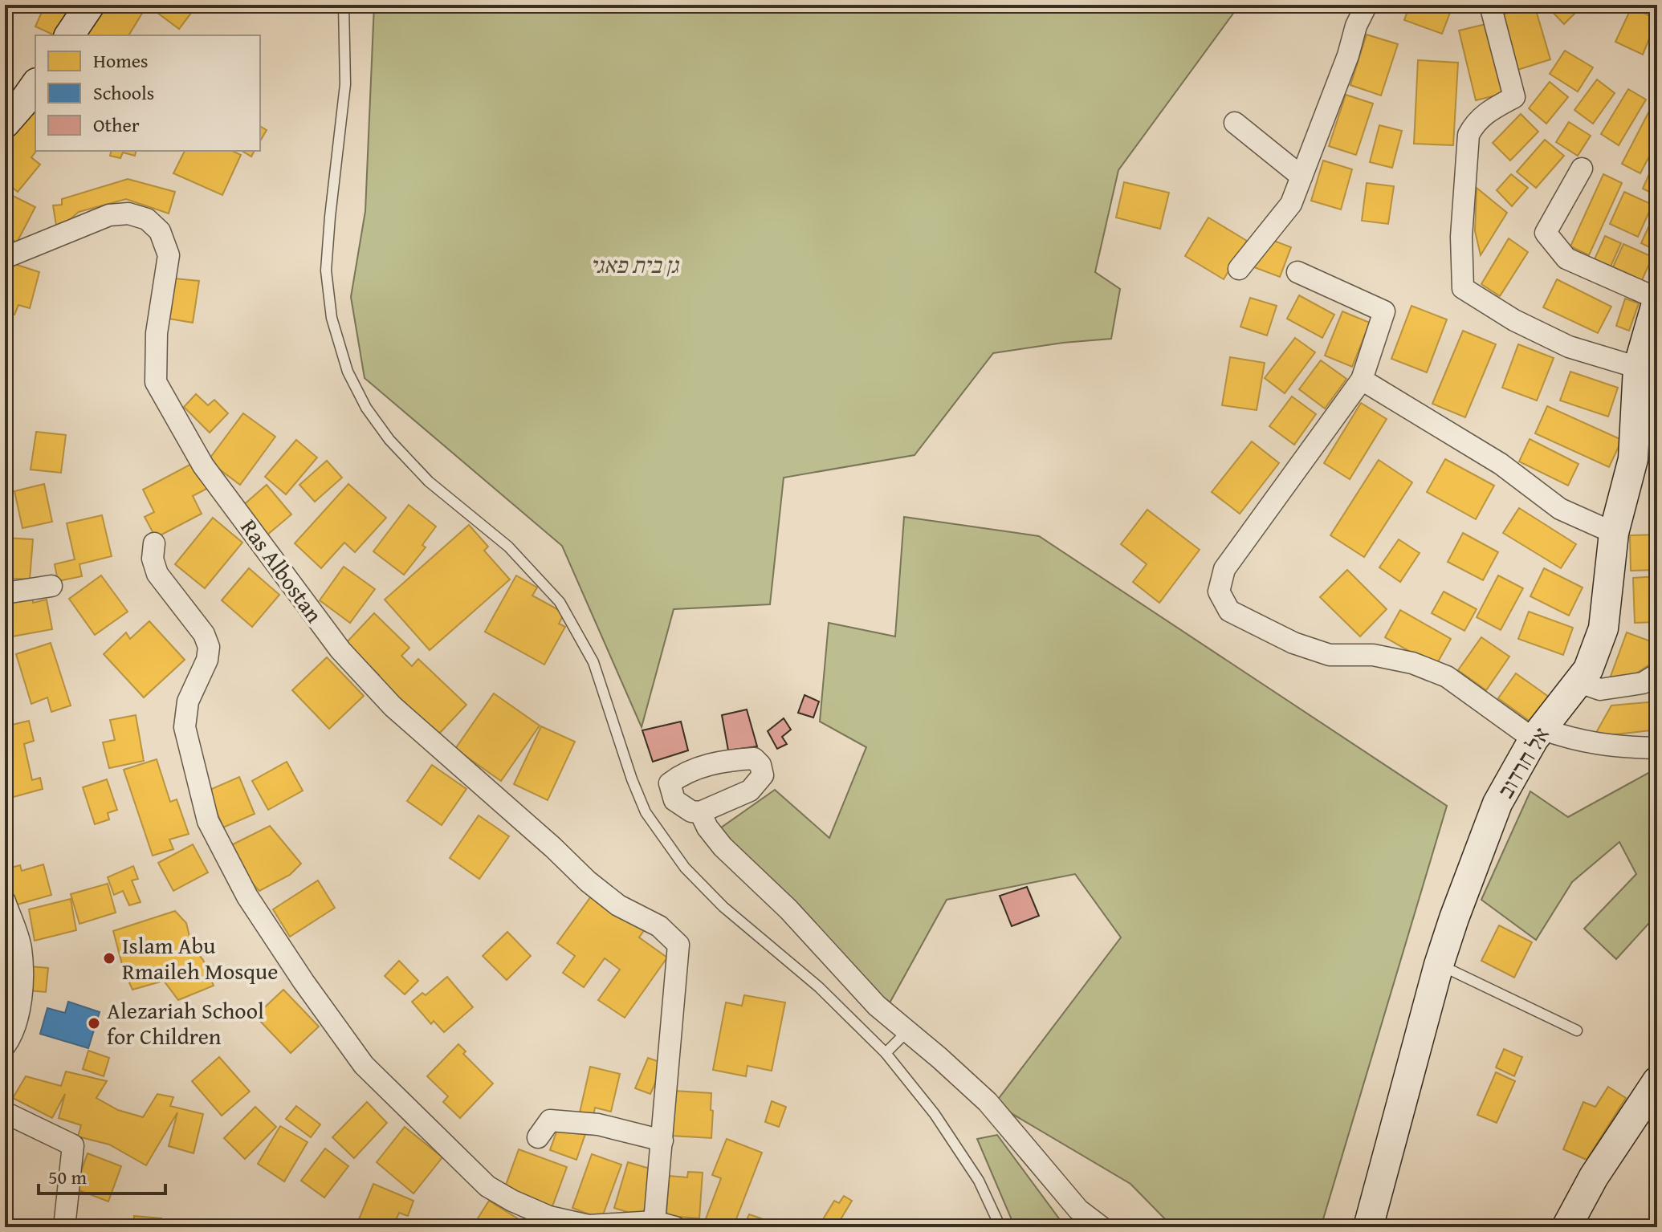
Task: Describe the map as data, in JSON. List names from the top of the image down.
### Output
{
  "streets": {
    "street": ["Ras Albostan", "אל חרדוב"]
  },
  "parks": ["גן בית פאגי"],
  "places": ["Islam Abu Rmaileh Mosque", "Alezariah School for Children"],
  "legend": ["Homes", "Schools", "Other"],
  "scale_bar": "50 m"
}
